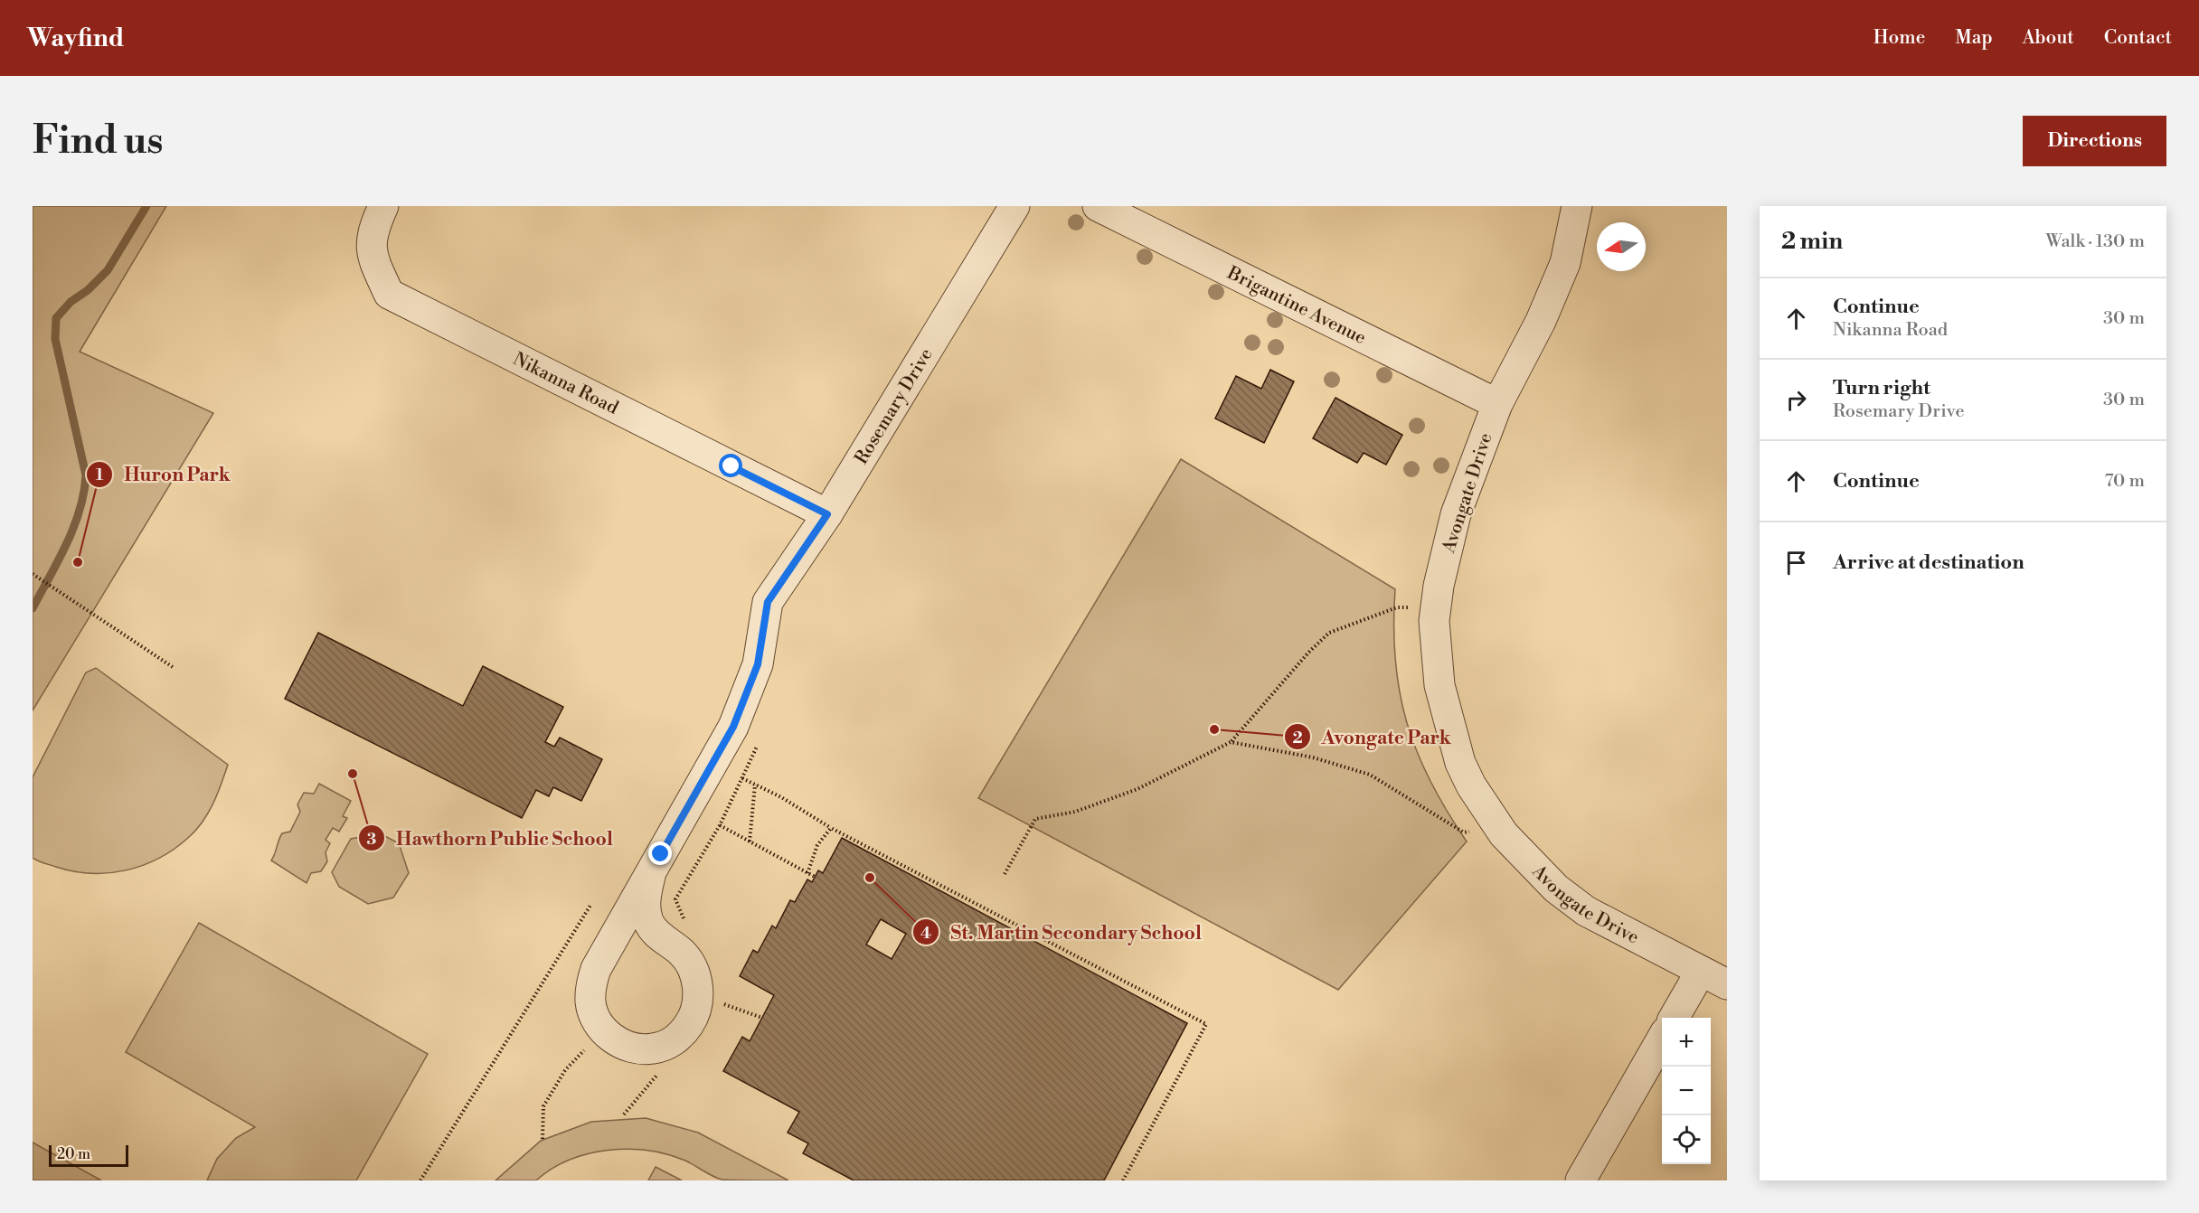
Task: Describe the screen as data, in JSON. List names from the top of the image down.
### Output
{
  "streets": {
    "street": [
      "Brigantine Avenue",
      "Nikanna Road",
      "Rosemary Drive",
      "Avongate Drive"
    ]
  },
  "crossings": [
    ["Brigantine Avenue", "Avongate Drive"],
    ["Nikanna Road", "Rosemary Drive"]
  ],
  "places": [
    "Huron Park",
    "Avongate Park",
    "Hawthorn Public School",
    "St. Martin Secondary School"
  ],
  "scale_bar": "20 m",
  "north": "left",
  "page": {
    "header": "Wayfind",
    "nav": [
      "Home",
      "Map",
      "About",
      "Contact"
    ],
    "buttons": "Directions",
    "title": "Find us",
    "heading": ["2 min", "Walk · 130 m"],
    "list": [
      ["Continue", "Nikanna Road", "30 m"],
      ["Turn right", "Rosemary Drive", "30 m"],
      ["Continue", "70 m"],
      "Arrive at destination"
    ],
    "map_buttons": ["+", "−"],
    "scale": "20 m"
  }
}
